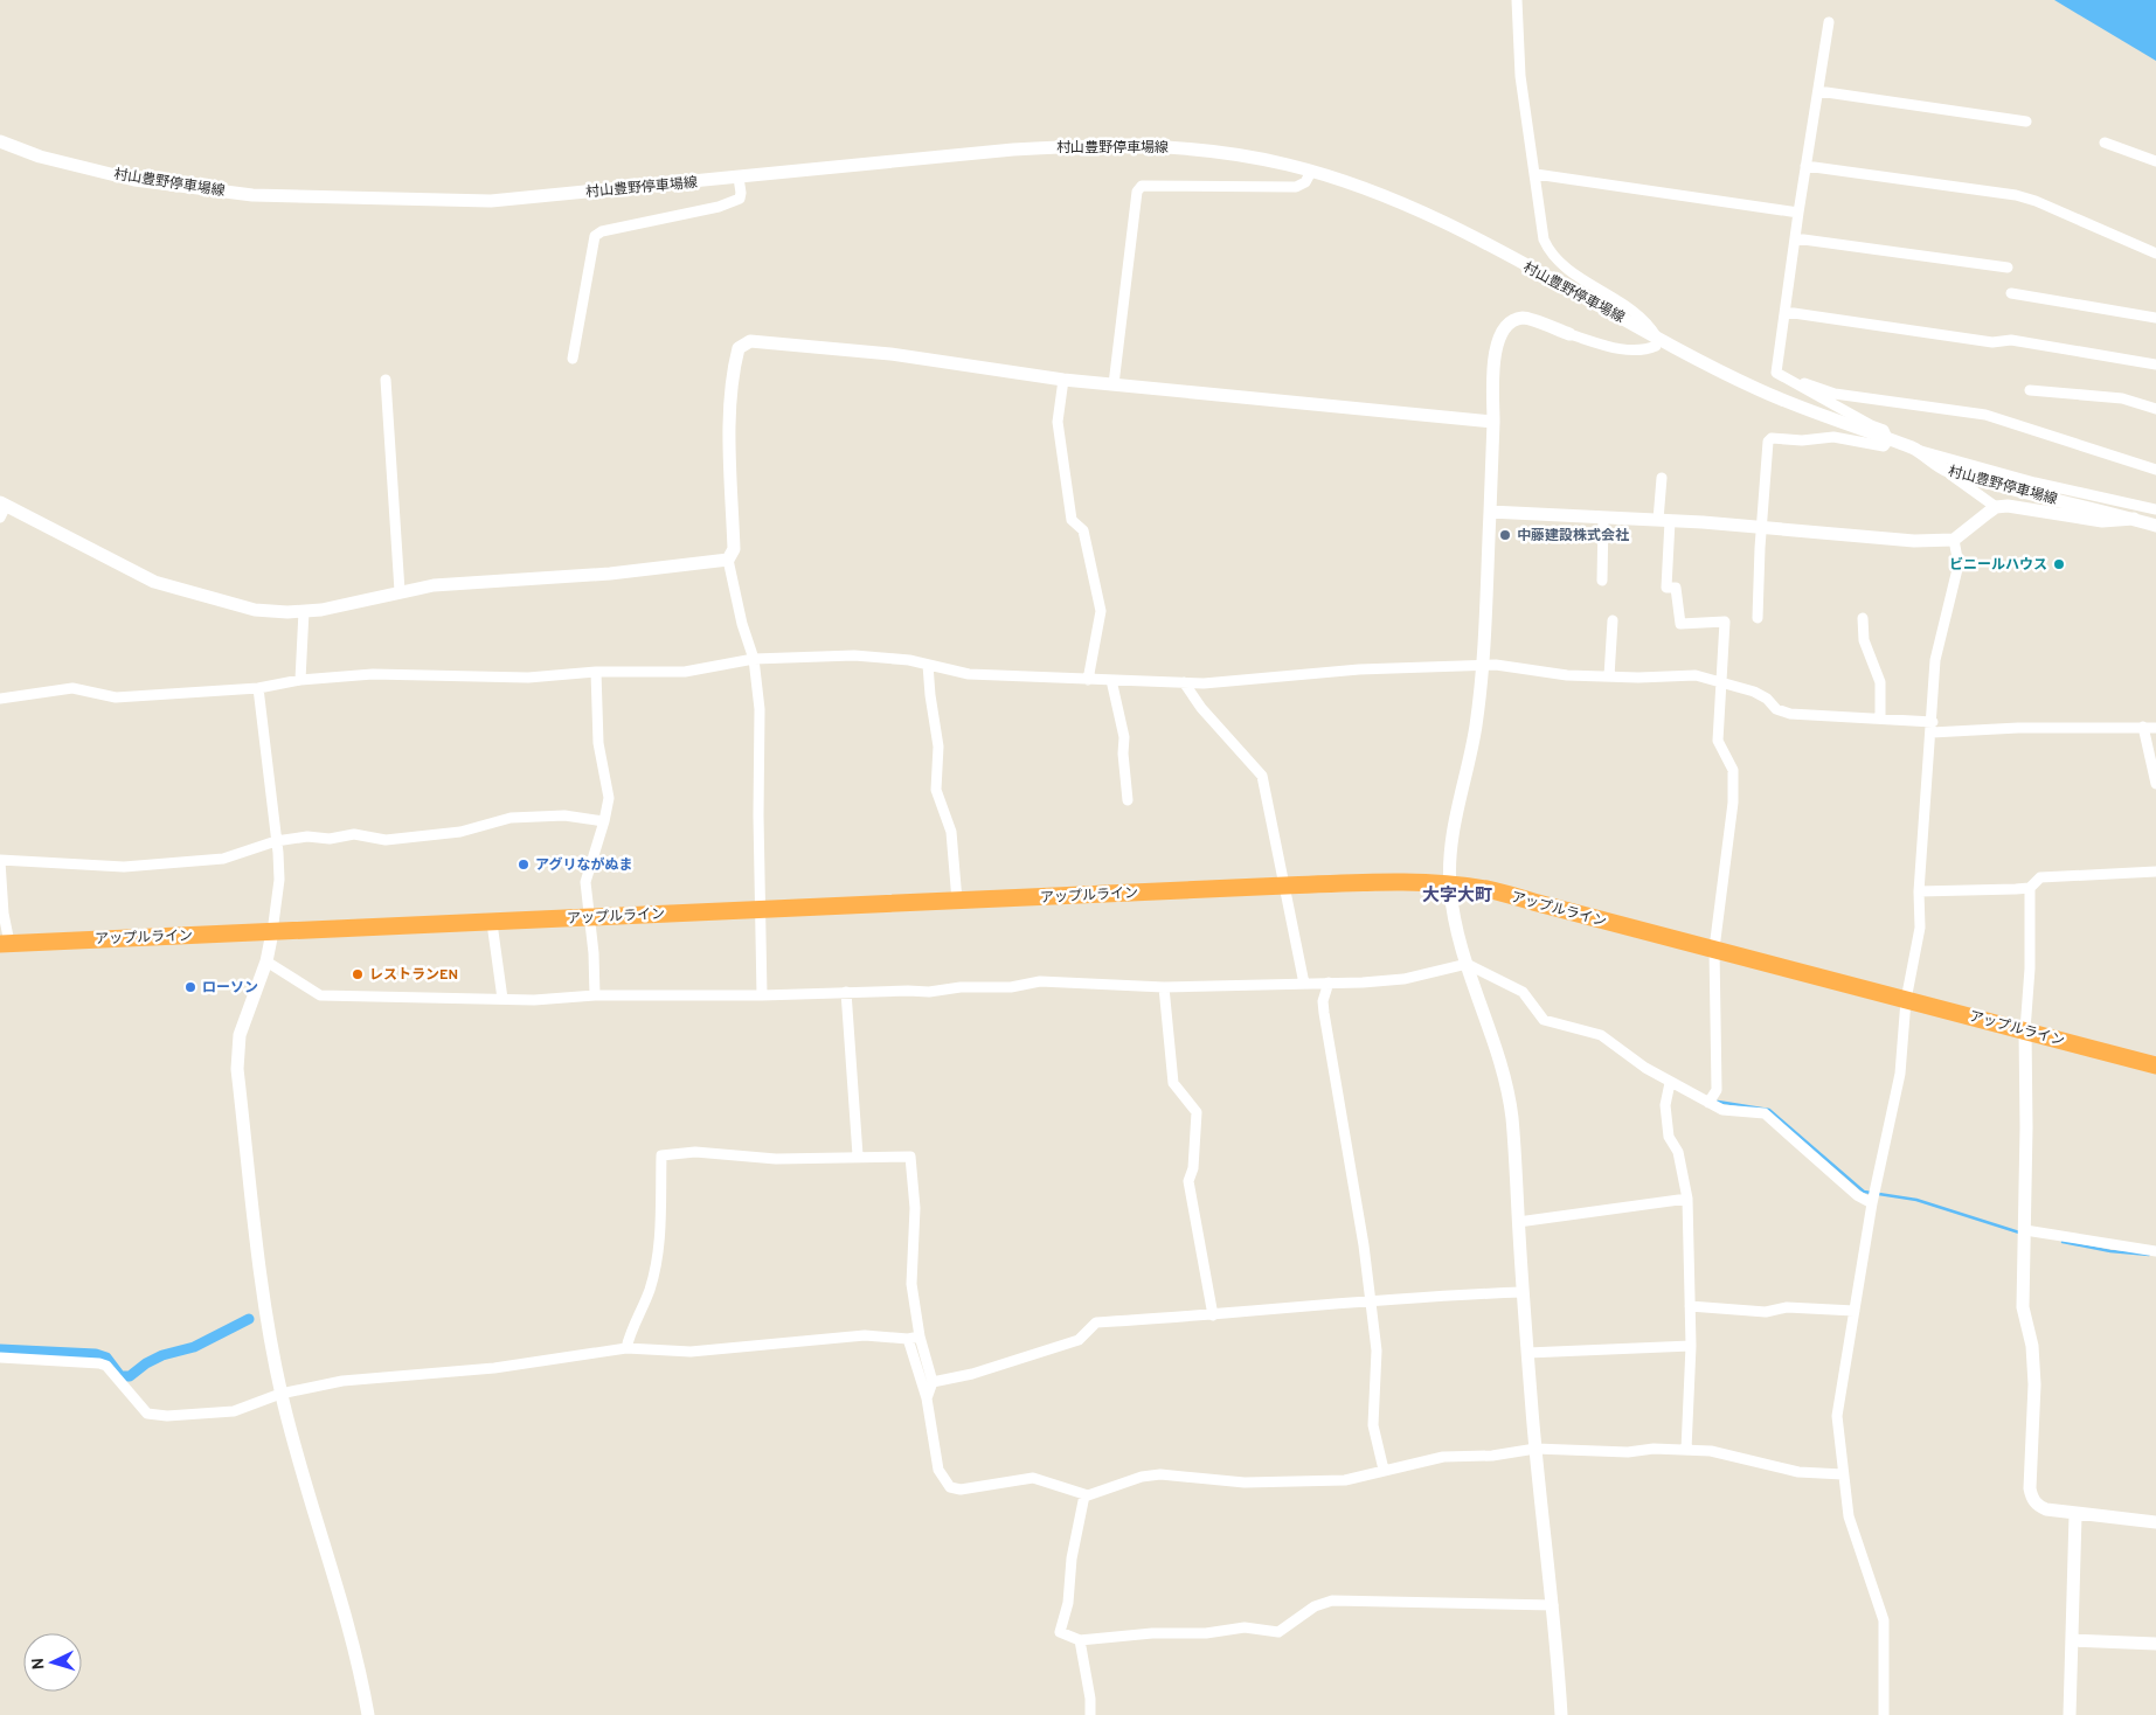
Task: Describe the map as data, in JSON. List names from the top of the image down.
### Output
{
  "streets": {
    "highway": ["アップルライン"],
    "street": ["村山豊野停車場線"]
  },
  "districts": ["大字大町"],
  "places": [
    "中藤建設株式会社",
    "ビニールハウス",
    "アグリながぬま",
    "レストランEN",
    "ローソン"
  ],
  "north": "left"
}
